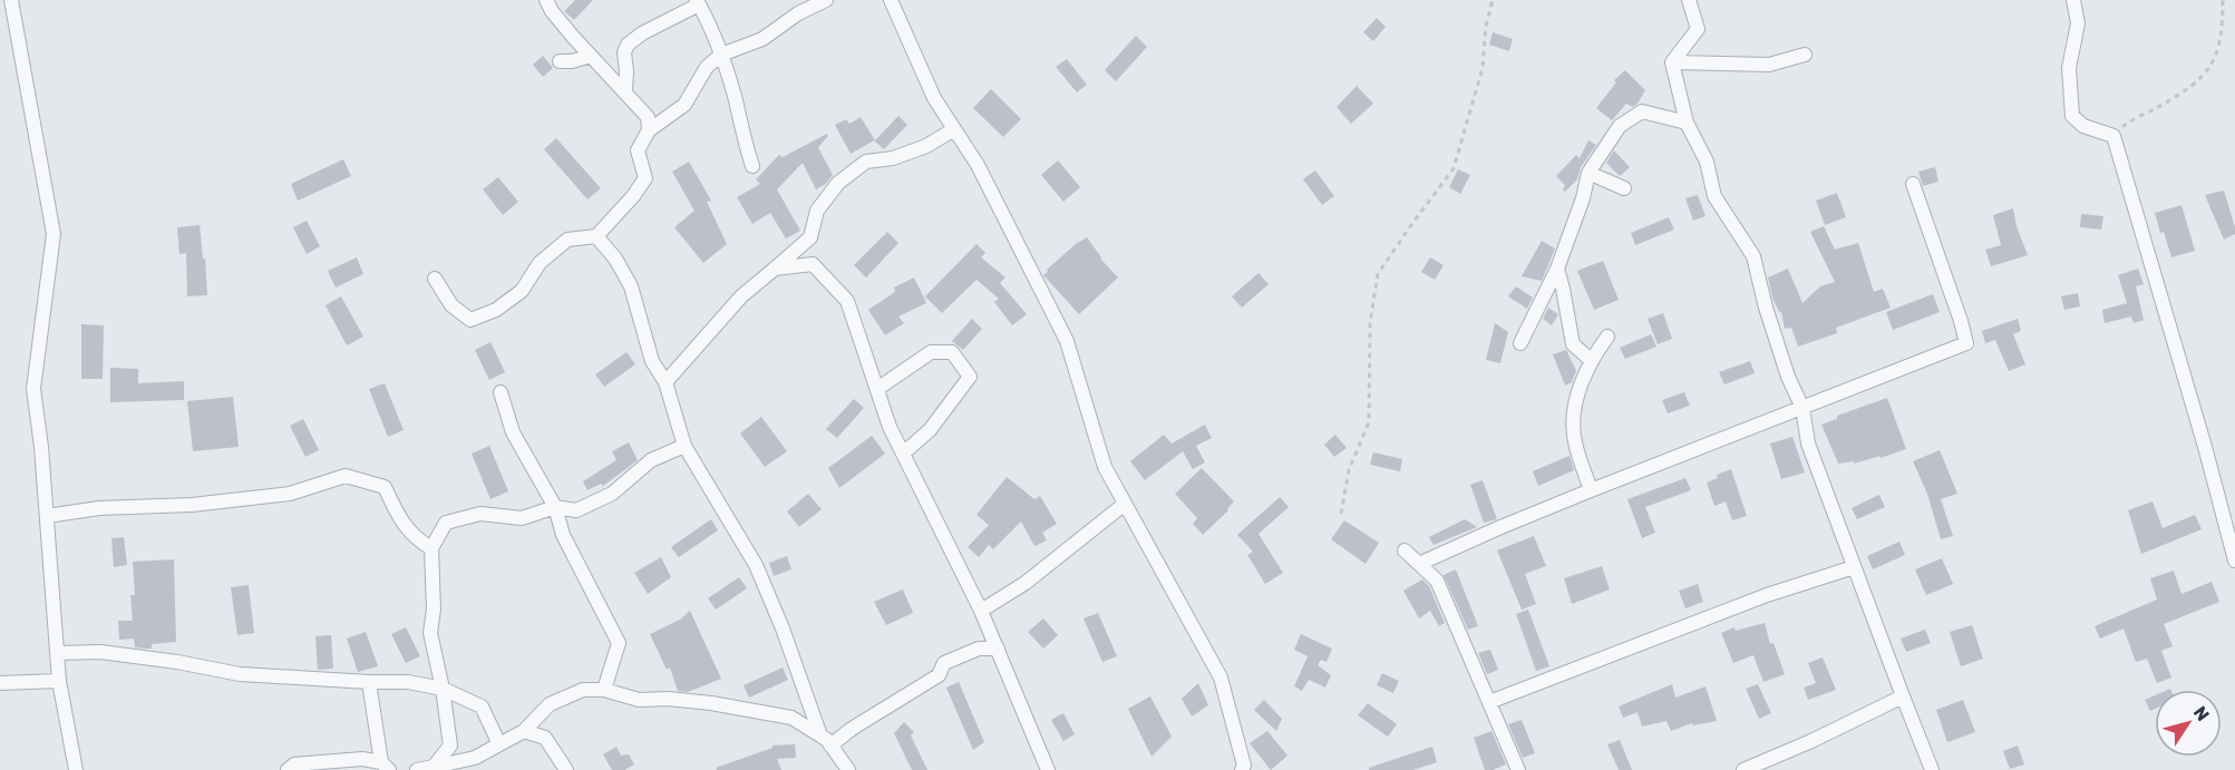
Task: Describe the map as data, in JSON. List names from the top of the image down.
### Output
{
  "north": "top right"
}
